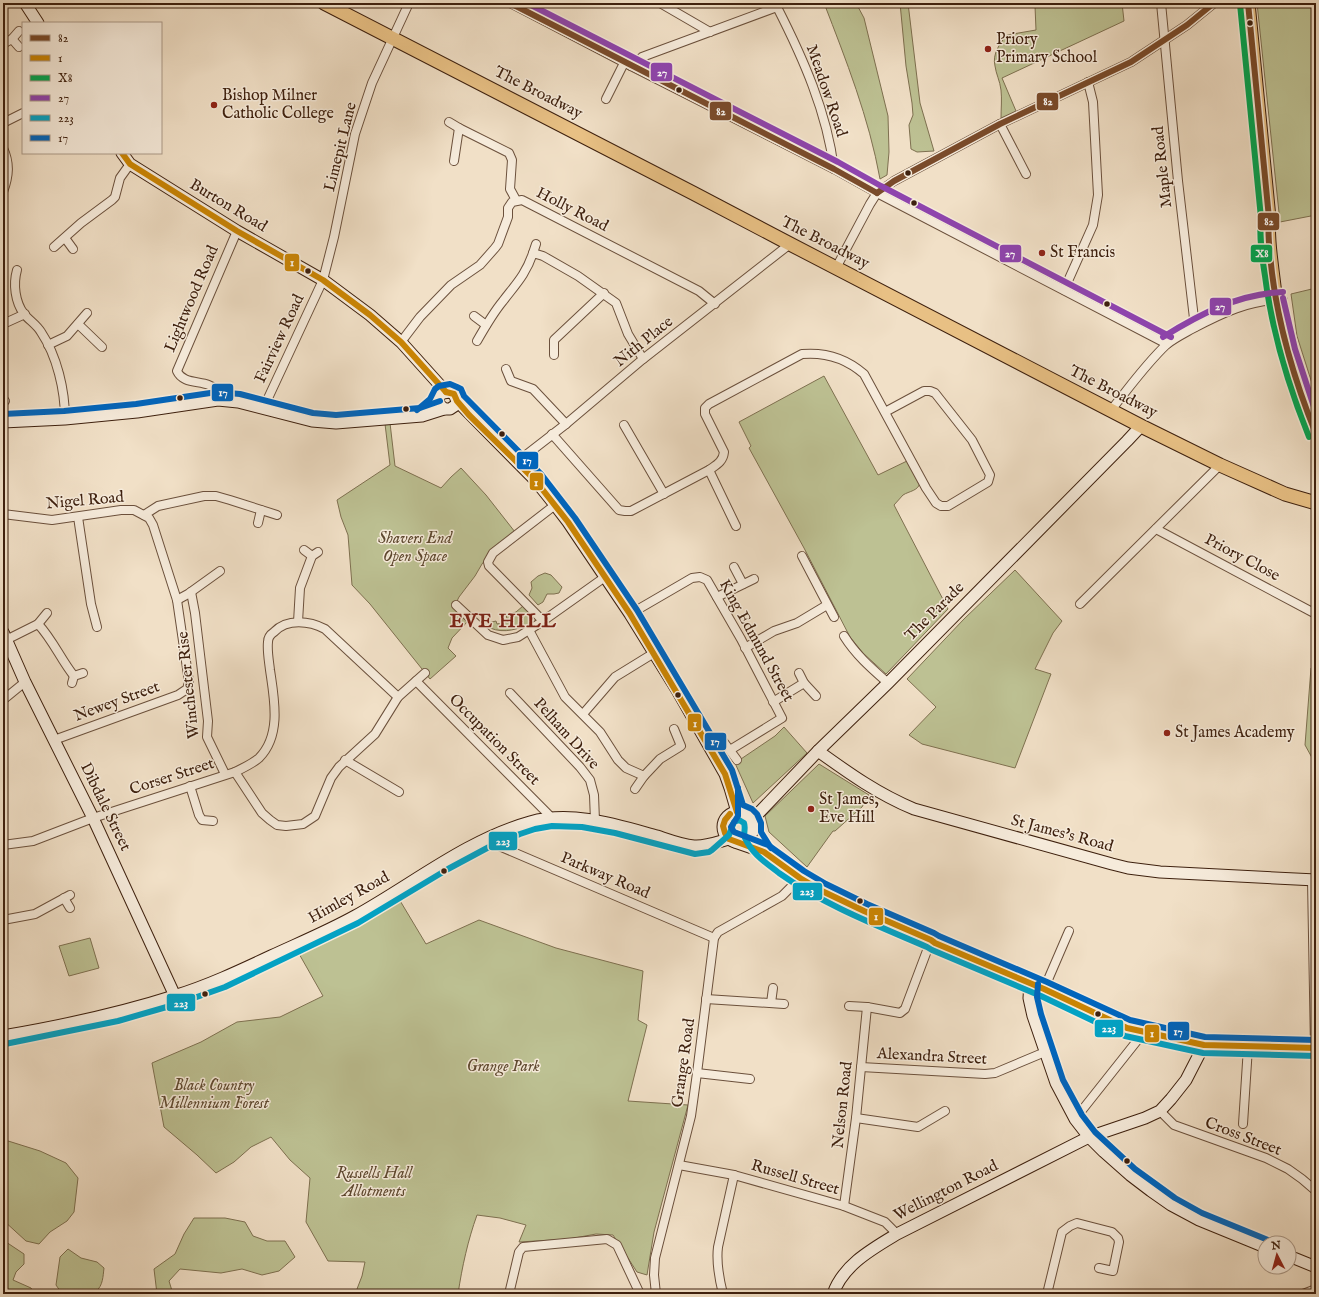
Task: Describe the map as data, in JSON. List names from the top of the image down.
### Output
{
  "streets": {
    "main road": [
      "The Broadway",
      "Burton Road",
      "The Parade",
      "Dibdale Street",
      "St James's Road",
      "Himley Road",
      "Wellington Road"
    ],
    "street": [
      "Meadow Road",
      "Limepit Lane",
      "Maple Road",
      "Holly Road",
      "Lightwood Road",
      "Fairview Road",
      "Nith Place",
      "Nigel Road",
      "Priory Close",
      "King Edmund Street",
      "Winchester Rise",
      "Newey Street",
      "Pelham Drive",
      "Occupation Street",
      "Corser Street",
      "Parkway Road",
      "Alexandra Street",
      "Grange Road",
      "Nelson Road",
      "Cross Street",
      "Russell Street"
    ]
  },
  "crossings": [
    ["The Broadway", "Limepit Lane"],
    ["The Broadway", "Nith Place"],
    ["The Broadway", "The Parade"],
    ["Limepit Lane", "Burton Road"],
    ["Limepit Lane", "Fairview Road"],
    ["Burton Road", "Holly Road"],
    ["Burton Road", "Lightwood Road"],
    ["Burton Road", "Fairview Road"],
    ["Burton Road", "Nith Place"],
    ["Burton Road", "The Parade"],
    ["Burton Road", "King Edmund Street"],
    ["Burton Road", "Himley Road"],
    ["Holly Road", "Nith Place"],
    ["The Parade", "St James's Road"],
    ["The Parade", "Himley Road"],
    ["Winchester Rise", "Corser Street"],
    ["Newey Street", "Dibdale Street"],
    ["Pelham Drive", "Himley Road"],
    ["Occupation Street", "Himley Road"],
    ["Corser Street", "Dibdale Street"],
    ["Dibdale Street", "Himley Road"],
    ["Parkway Road", "Himley Road"],
    ["Parkway Road", "Grange Road"],
    ["Alexandra Street", "Nelson Road"],
    ["Grange Road", "Russell Street"],
    ["Nelson Road", "Russell Street"],
    ["Cross Street", "Wellington Road"],
    ["Russell Street", "Wellington Road"]
  ],
  "districts": ["EVE HILL"],
  "parks": [
    "Shavers End Open Space",
    "Grange Park",
    "Black Country Millennium Forest",
    "Russells Hall Allotments"
  ],
  "places": [
    "Priory Primary School",
    "Bishop Milner Catholic College",
    "St Francis",
    "St James Academy",
    "St James, Eve Hill"
  ],
  "lines": [
    "transit line 82",
    "transit line 27",
    "transit line X8",
    "transit line 1",
    "transit line 17",
    "transit line 223"
  ],
  "legend": [
    "82",
    "1",
    "X8",
    "27",
    "223",
    "17"
  ],
  "north": "top"
}
